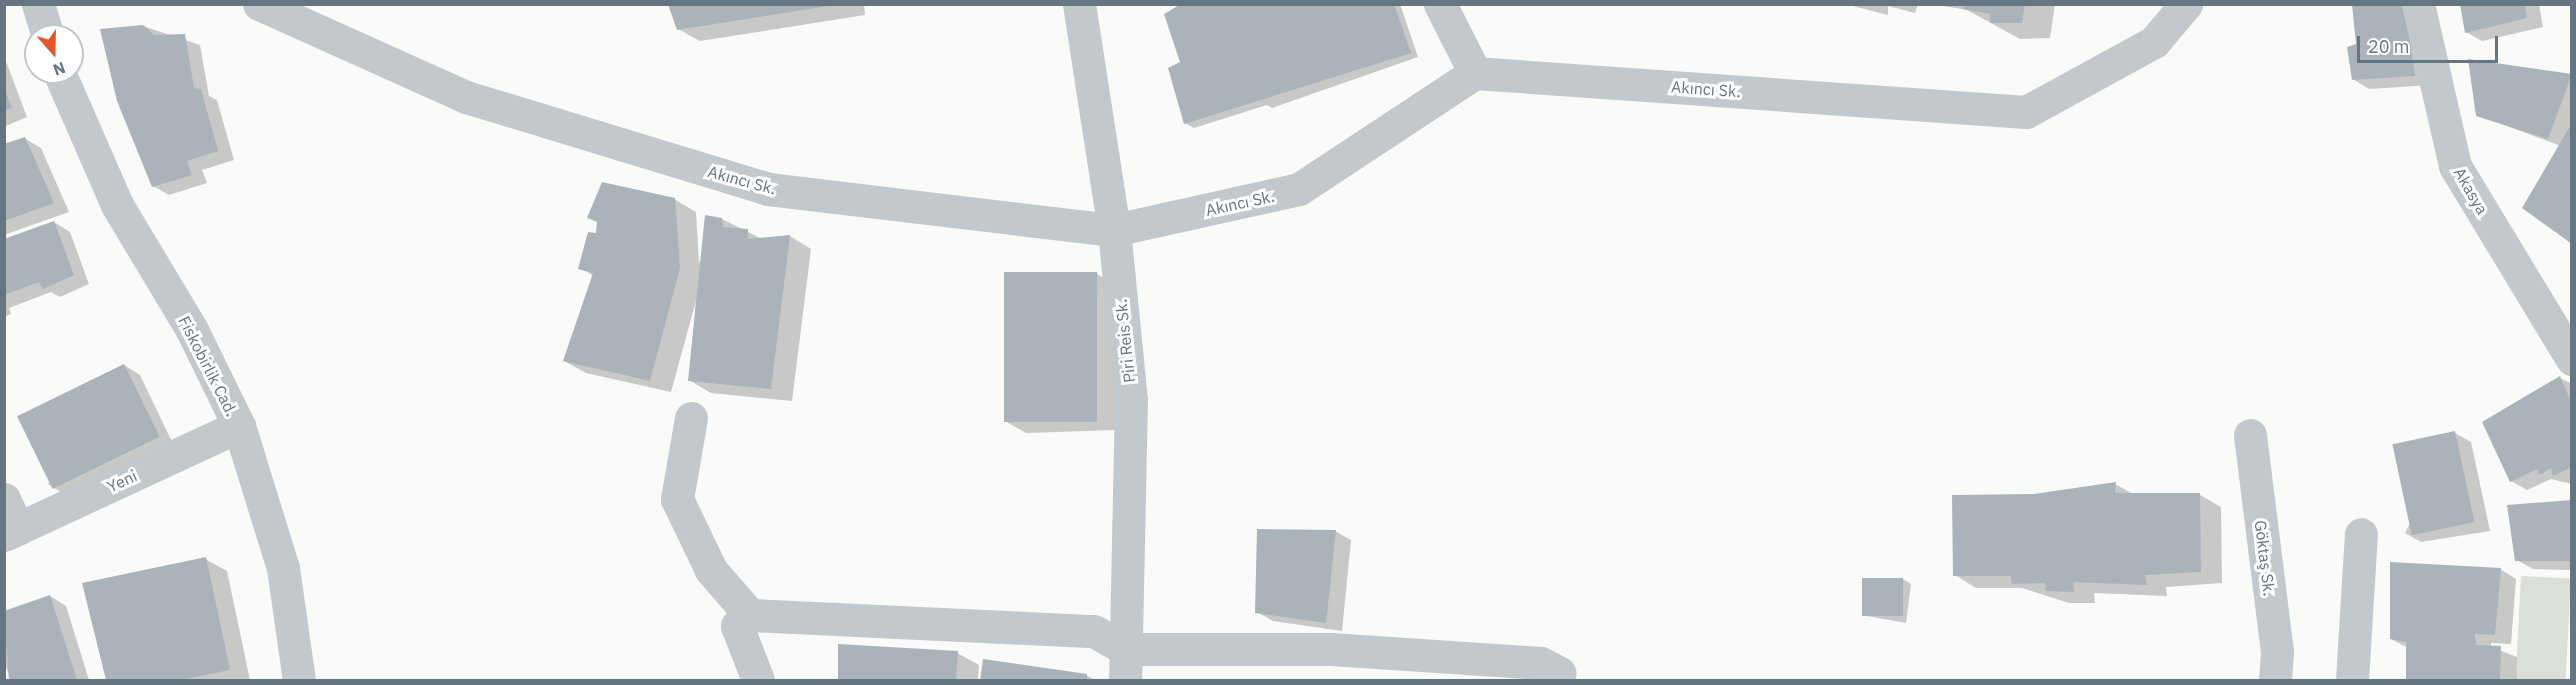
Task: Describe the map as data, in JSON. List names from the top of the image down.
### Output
{
  "streets": {
    "street": [
      "Akıncı Sk.",
      "Akasya",
      "Piri Reis Sk.",
      "Fiskobirlik Cad.",
      "Yeni",
      "Göktaş Sk."
    ]
  },
  "crossings": [
    ["Akıncı Sk.", "Piri Reis Sk."],
    ["Fiskobirlik Cad.", "Yeni"]
  ],
  "scale_bar": "20 m",
  "north": "bottom"
}
